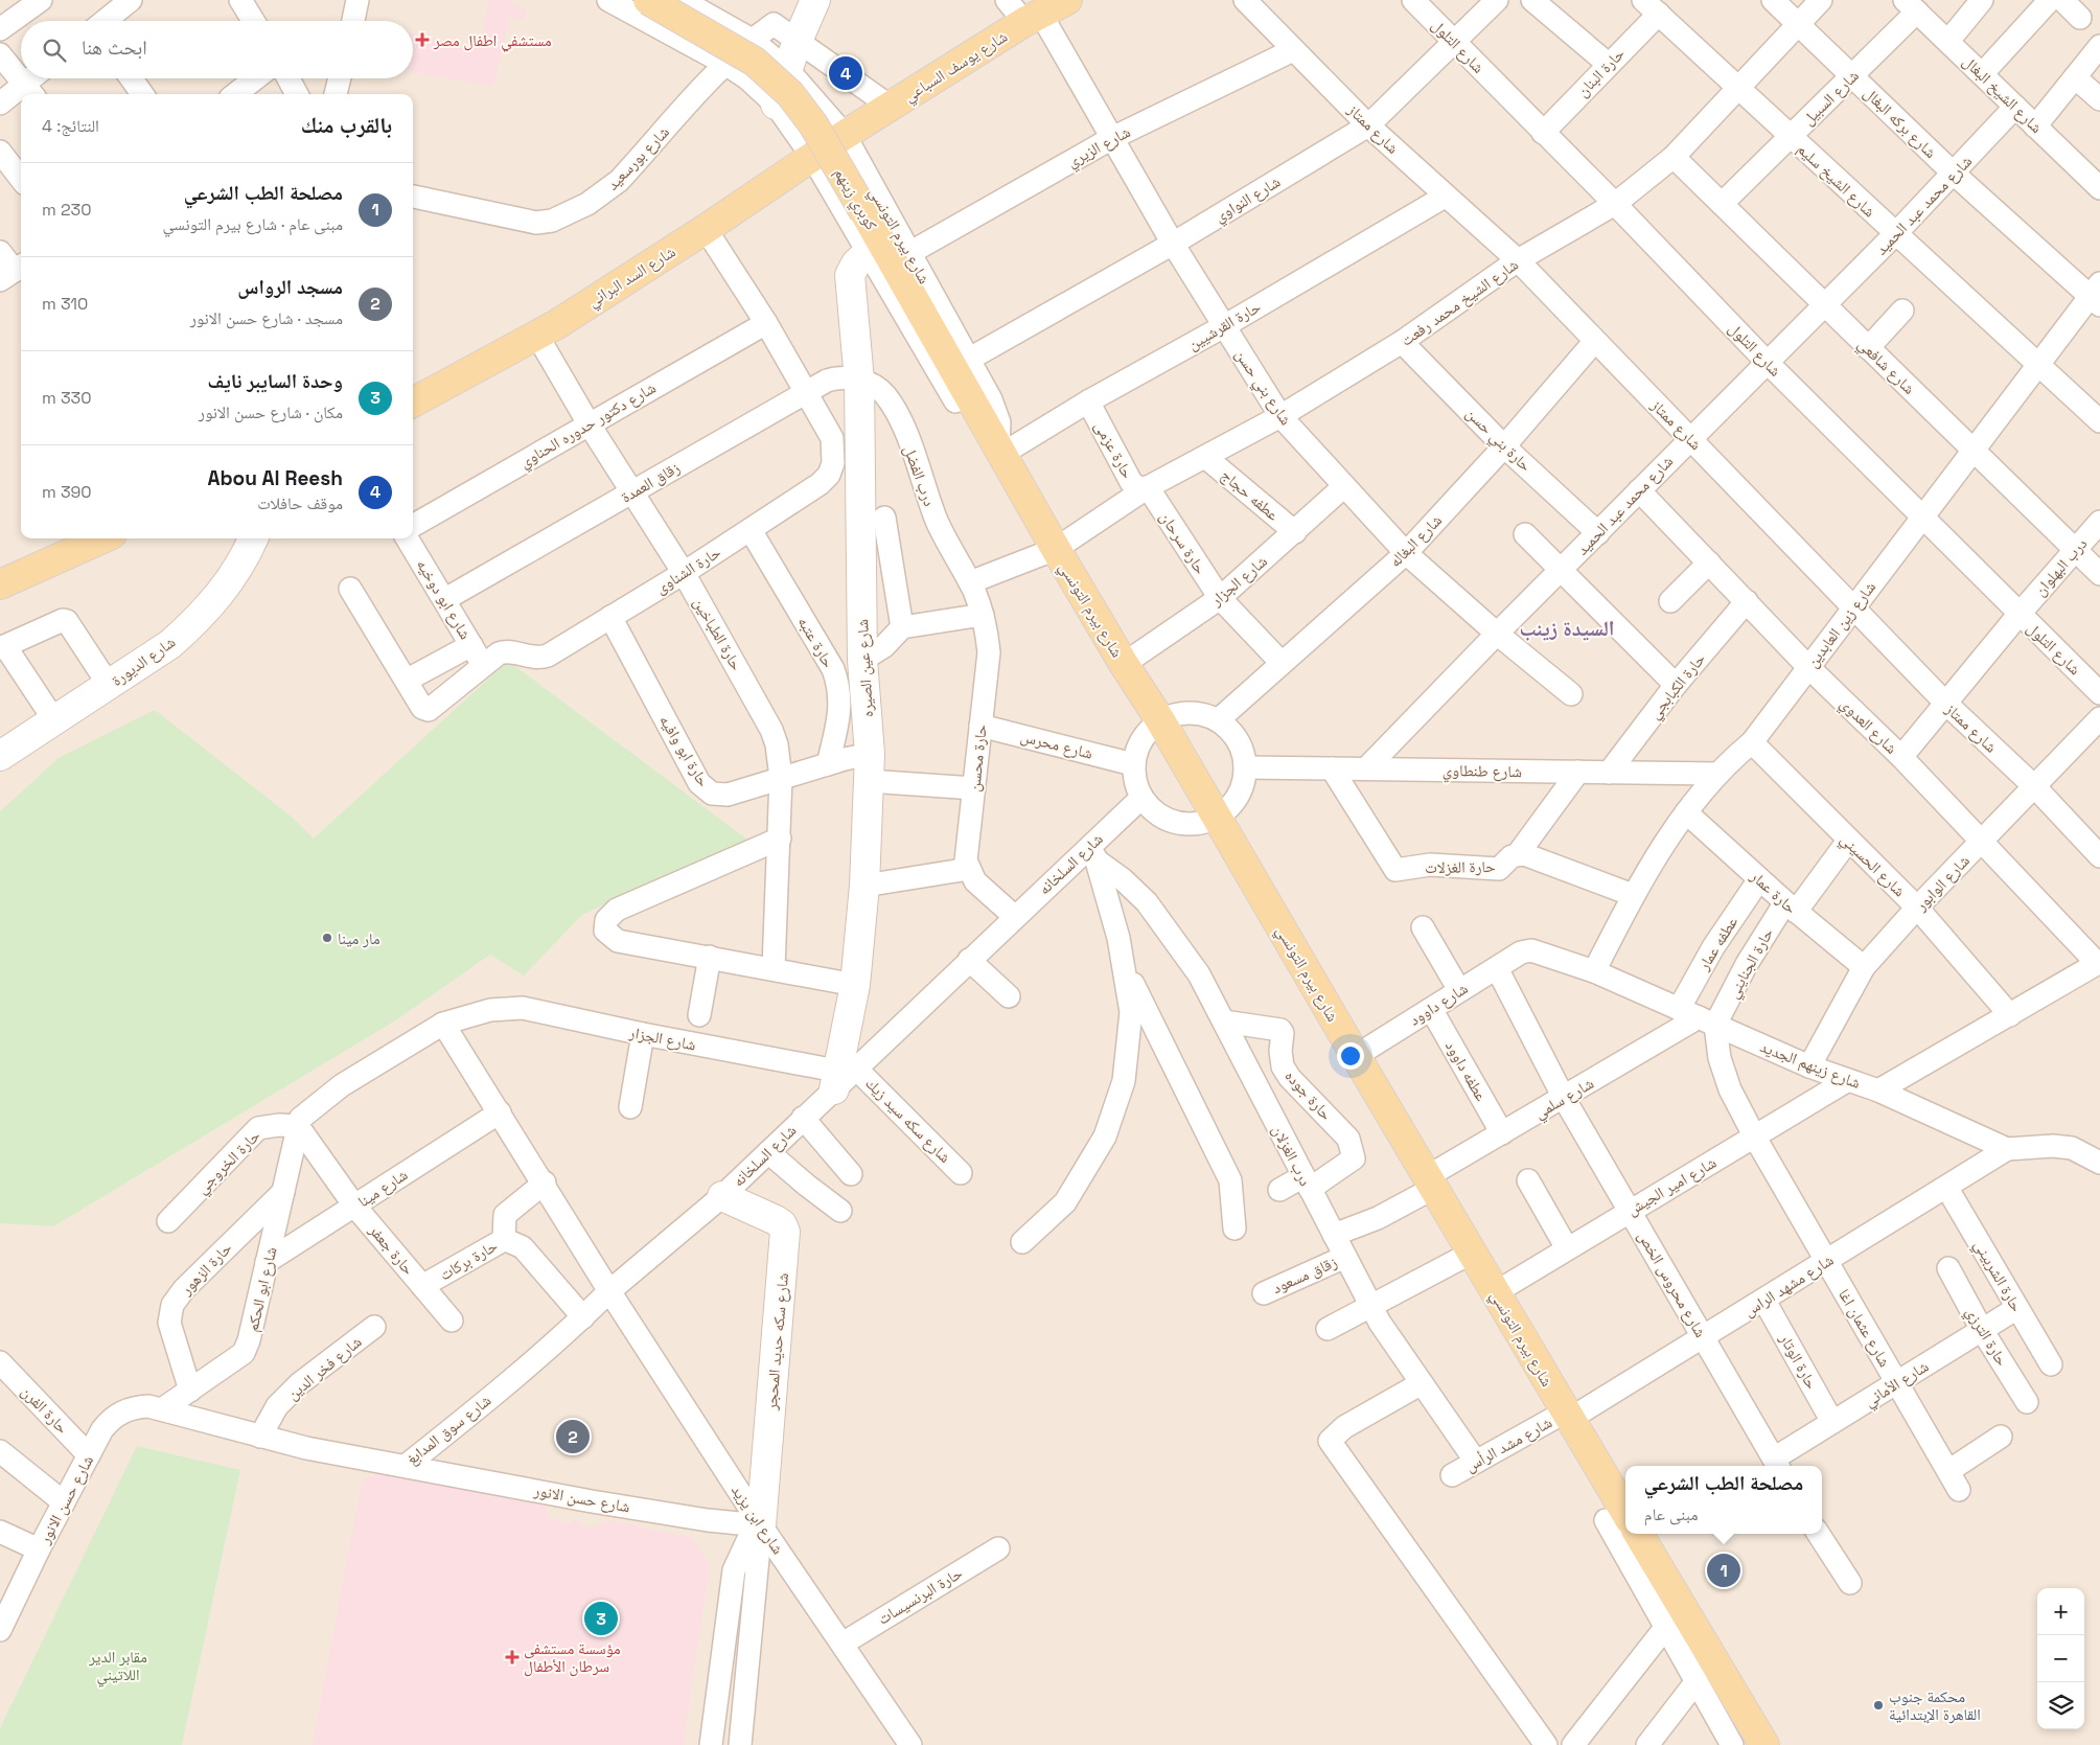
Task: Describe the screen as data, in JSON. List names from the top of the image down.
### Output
{
  "streets": {
    "main road": [
      "شارع يوسف السباعي",
      "كوبري زينهم",
      "شارع بيرم التونسي",
      "شارع السد البراني"
    ],
    "street": [
      "شارع التلول",
      "حارة البنان",
      "شارع الشيخ البغال",
      "شارع السبيل",
      "شارع بركه البغال",
      "شارع ممتاز",
      "شارع الزيري",
      "شارع بورسعيد",
      "شارع الشيخ سليم",
      "شارع النواوي",
      "شارع محمد عبد الحميد",
      "شارع الشيخ محمد رفعت",
      "حارة القرشيين",
      "شارع شافعي",
      "شارع بني حسن",
      "شارع دكتور حدوره الحناوي",
      "حارة بني حسن",
      "حارة عزمى",
      "درب الفضل",
      "زقاق العمدة",
      "عطفه حجاج",
      "شارع البغاله",
      "حارة سرحان",
      "درب البهلوان",
      "حارة الشناوى",
      "شارع الجزار",
      "شارع ابو دوخيه",
      "شارع زين العابدين",
      "حارة الطباخين",
      "حارة عتبه",
      "شارع الديورة",
      "شارع عين الصيره",
      "حارة الكبابجي",
      "شارع العدوي",
      "شارع محرس",
      "حارة ابو وافيه",
      "حارة محسن",
      "شارع طنطاوي",
      "شارع السلخانه",
      "شارع الحسيني",
      "حارة الغزلات",
      "شارع الوابور",
      "حارة عمار",
      "عطفه عمار",
      "حارة الجنايني",
      "شارع داوود",
      "شارع زينهم الجديد",
      "عطفه داوود",
      "حارة جوده",
      "شارع سلمي",
      "شارع سكه سيد زيك",
      "درب الغزلان",
      "حارة الخروجي",
      "شارع امير الجيش",
      "شارع مينا",
      "حارة جعفر",
      "حارة بركات",
      "حارة الزهور",
      "زقاق مسعود",
      "حارة الشربيني",
      "شارع محروس الخص",
      "شارع مشهد الراس",
      "شارع ابو الحكم",
      "شارع عثمان اغا",
      "حارة الترزي",
      "شارع سكه حديد المحجر",
      "حارة الوتار",
      "شارع فخر الدين",
      "شارع الأماني",
      "حارة الفرن",
      "شارع سوق المدابغ",
      "شارع مشد الرأس",
      "شارع حسن الانور",
      "شارع ابن يزيد",
      "حارة البرنسيسات"
    ]
  },
  "crossings": [
    ["شارع التلول", "حارة البنان"],
    ["شارع التلول", "شارع النواوي"],
    ["شارع التلول", "شارع محمد عبد الحميد"],
    ["شارع التلول", "شارع الشيخ محمد رفعت"],
    ["شارع التلول", "درب البهلوان"],
    ["شارع التلول", "شارع زين العابدين"],
    ["شارع يوسف السباعي", "شارع بيرم التونسي"],
    ["شارع يوسف السباعي", "شارع السد البراني"],
    ["شارع يوسف السباعي", "شارع بني حسن"],
    ["حارة البنان", "شارع الشيخ سليم"],
    ["شارع الشيخ البغال", "شارع السبيل"],
    ["شارع الشيخ البغال", "شارع محمد عبد الحميد"],
    ["شارع السبيل", "شارع بركه البغال"],
    ["شارع السبيل", "شارع الشيخ سليم"],
    ["شارع السبيل", "شارع شافعي"],
    ["شارع بركه البغال", "شارع محمد عبد الحميد"],
    ["شارع بركه البغال", "شارع الشيخ محمد رفعت"],
    ["شارع بركه البغال", "شارع زين العابدين"],
    ["شارع ممتاز", "شارع الزيري"],
    ["شارع ممتاز", "شارع النواوي"],
    ["شارع ممتاز", "شارع محمد عبد الحميد"],
    ["شارع ممتاز", "شارع الشيخ محمد رفعت"],
    ["شارع ممتاز", "حارة القرشيين"],
    ["شارع ممتاز", "شارع البغاله"],
    ["شارع ممتاز", "درب البهلوان"],
    ["شارع ممتاز", "شارع زين العابدين"],
    ["شارع ممتاز", "شارع الوابور"],
    ["شارع الزيري", "شارع بيرم التونسي"],
    ["شارع الزيري", "شارع بني حسن"],
    ["شارع بورسعيد", "شارع بيرم التونسي"],
    ["شارع الشيخ سليم", "شارع محمد عبد الحميد"],
    ["شارع الشيخ سليم", "شارع الشيخ محمد رفعت"],
    ["شارع الشيخ سليم", "شارع زين العابدين"],
    ["كوبري زينهم", "شارع بيرم التونسي"],
    ["كوبري زينهم", "حارة القرشيين"],
    ["شارع النواوي", "شارع بيرم التونسي"],
    ["شارع النواوي", "شارع بني حسن"],
    ["شارع محمد عبد الحميد", "شارع شافعي"],
    ["شارع محمد عبد الحميد", "شارع بني حسن"],
    ["شارع محمد عبد الحميد", "حارة بني حسن"],
    ["شارع محمد عبد الحميد", "شارع العدوي"],
    ["شارع محمد عبد الحميد", "شارع طنطاوي"],
    ["شارع بيرم التونسي", "شارع السد البراني"],
    ["شارع بيرم التونسي", "شارع الشيخ محمد رفعت"],
    ["شارع بيرم التونسي", "حارة القرشيين"],
    ["شارع بيرم التونسي", "شارع الجزار"],
    ["شارع بيرم التونسي", "شارع عين الصيره"],
    ["شارع بيرم التونسي", "شارع داوود"],
    ["شارع بيرم التونسي", "شارع سلمي"],
    ["شارع بيرم التونسي", "شارع امير الجيش"],
    ["شارع بيرم التونسي", "شارع مشهد الراس"],
    ["شارع بيرم التونسي", "شارع مشد الرأس"],
    ["شارع السد البراني", "حارة الشناوى"],
    ["شارع السد البراني", "حارة الطباخين"],
    ["شارع الشيخ محمد رفعت", "شارع شافعي"],
    ["شارع الشيخ محمد رفعت", "شارع بني حسن"],
    ["شارع الشيخ محمد رفعت", "حارة بني حسن"],
    ["شارع الشيخ محمد رفعت", "حارة عزمى"],
    ["شارع الشيخ محمد رفعت", "درب الفضل"],
    ["شارع الشيخ محمد رفعت", "عطفه حجاج"],
    ["شارع الشيخ محمد رفعت", "حارة سرحان"],
    ["شارع الشيخ محمد رفعت", "حارة محسن"],
    ["حارة القرشيين", "شارع بني حسن"],
    ["حارة القرشيين", "حارة عزمى"],
    ["شارع شافعي", "درب البهلوان"],
    ["شارع شافعي", "شارع زين العابدين"],
    ["شارع بني حسن", "شارع البغاله"],
    ["شارع بني حسن", "شارع الجزار"],
    ["شارع دكتور حدوره الحناوي", "حارة الشناوى"],
    ["شارع دكتور حدوره الحناوي", "حارة الطباخين"],
    ["حارة بني حسن", "شارع البغاله"],
    ["حارة عزمى", "حارة سرحان"],
    ["درب الفضل", "زقاق العمدة"],
    ["درب الفضل", "شارع عين الصيره"],
    ["درب الفضل", "حارة محسن"],
    ["زقاق العمدة", "حارة الشناوى"],
    ["زقاق العمدة", "شارع ابو دوخيه"],
    ["زقاق العمدة", "حارة الطباخين"],
    ["زقاق العمدة", "شارع عين الصيره"],
    ["عطفه حجاج", "شارع الجزار"],
    ["شارع البغاله", "حارة سرحان"],
    ["حارة سرحان", "شارع الجزار"],
    ["درب البهلوان", "شارع العدوي"],
    ["حارة الشناوى", "شارع ابو دوخيه"],
    ["حارة الشناوى", "حارة الطباخين"],
    ["حارة الشناوى", "حارة عتبه"],
    ["حارة الشناوى", "حارة ابو وافيه"],
    ["شارع الجزار", "شارع عين الصيره"],
    ["شارع الجزار", "شارع السلخانه"],
    ["شارع الجزار", "شارع سكه سيد زيك"],
    ["شارع زين العابدين", "شارع العدوي"],
    ["شارع زين العابدين", "شارع طنطاوي"],
    ["شارع زين العابدين", "شارع الحسيني"],
    ["شارع زين العابدين", "حارة الغزلات"],
    ["شارع زين العابدين", "حارة عمار"],
    ["شارع زين العابدين", "شارع زينهم الجديد"],
    ["حارة الطباخين", "حارة ابو وافيه"],
    ["حارة عتبه", "حارة ابو وافيه"],
    ["شارع عين الصيره", "حارة ابو وافيه"],
    ["شارع عين الصيره", "شارع السلخانه"],
    ["شارع عين الصيره", "شارع سكه سيد زيك"],
    ["حارة الكبابجي", "شارع العدوي"],
    ["حارة الكبابجي", "شارع طنطاوي"],
    ["شارع العدوي", "شارع الوابور"],
    ["شارع محرس", "حارة محسن"],
    ["حارة ابو وافيه", "حارة محسن"],
    ["شارع طنطاوي", "حارة الغزلات"],
    ["شارع السلخانه", "شارع سكه سيد زيك"],
    ["شارع السلخانه", "درب الغزلان"],
    ["شارع السلخانه", "شارع سكه حديد المحجر"],
    ["شارع السلخانه", "شارع سوق المدابغ"],
    ["شارع السلخانه", "شارع ابن يزيد"],
    ["شارع الحسيني", "شارع الوابور"],
    ["شارع الحسيني", "حارة الجنايني"],
    ["شارع الوابور", "حارة عمار"],
    ["شارع الوابور", "شارع زينهم الجديد"],
    ["حارة عمار", "عطفه عمار"],
    ["حارة عمار", "حارة الجنايني"],
    ["عطفه عمار", "حارة الجنايني"],
    ["عطفه عمار", "شارع زينهم الجديد"],
    ["عطفه عمار", "شارع سلمي"],
    ["عطفه عمار", "شارع عثمان اغا"],
    ["حارة الجنايني", "شارع زينهم الجديد"],
    ["حارة الجنايني", "شارع سلمي"],
    ["حارة الجنايني", "شارع عثمان اغا"],
    ["شارع داوود", "شارع زينهم الجديد"],
    ["شارع داوود", "عطفه داوود"],
    ["شارع داوود", "شارع محروس الخص"],
    ["شارع زينهم الجديد", "شارع سلمي"],
    ["شارع زينهم الجديد", "شارع امير الجيش"],
    ["شارع زينهم الجديد", "شارع مشهد الراس"],
    ["شارع زينهم الجديد", "شارع عثمان اغا"],
    ["عطفه داوود", "شارع سلمي"],
    ["حارة جوده", "درب الغزلان"],
    ["شارع سلمي", "درب الغزلان"],
    ["شارع سلمي", "شارع محروس الخص"],
    ["شارع سلمي", "شارع عثمان اغا"],
    ["درب الغزلان", "زقاق مسعود"],
    ["درب الغزلان", "شارع مشد الرأس"],
    ["حارة الخروجي", "حارة جعفر"],
    ["حارة الخروجي", "شارع ابو الحكم"],
    ["شارع امير الجيش", "شارع محروس الخص"],
    ["شارع امير الجيش", "شارع عثمان اغا"],
    ["شارع مينا", "حارة جعفر"],
    ["شارع مينا", "شارع ابو الحكم"],
    ["حارة جعفر", "حارة بركات"],
    ["حارة جعفر", "شارع ابو الحكم"],
    ["حارة الزهور", "شارع ابو الحكم"],
    ["حارة الشربيني", "شارع مشهد الراس"],
    ["حارة الشربيني", "شارع الأماني"],
    ["شارع محروس الخص", "شارع مشهد الراس"],
    ["شارع محروس الخص", "شارع الأماني"],
    ["شارع مشهد الراس", "شارع عثمان اغا"],
    ["شارع مشهد الراس", "حارة الوتار"],
    ["شارع مشهد الراس", "شارع مشد الرأس"],
    ["شارع ابو الحكم", "شارع سوق المدابغ"],
    ["شارع ابو الحكم", "شارع حسن الانور"],
    ["شارع عثمان اغا", "شارع الأماني"],
    ["حارة الترزي", "شارع الأماني"],
    ["شارع سكه حديد المحجر", "شارع حسن الانور"],
    ["شارع سكه حديد المحجر", "شارع ابن يزيد"],
    ["حارة الوتار", "شارع الأماني"],
    ["شارع فخر الدين", "شارع سوق المدابغ"],
    ["حارة الفرن", "شارع حسن الانور"],
    ["شارع سوق المدابغ", "شارع حسن الانور"],
    ["شارع سوق المدابغ", "شارع ابن يزيد"],
    ["شارع حسن الانور", "شارع ابن يزيد"],
    ["شارع ابن يزيد", "حارة البرنسيسات"]
  ],
  "districts": ["السيدة زينب"],
  "parks": ["مقابر الدير اللاتيني"],
  "places": {
    "health": ["مستشفي اطفال مصر", "مؤسسة مستشفى سرطان الأطفال"],
    "other": ["مار مينا", "محكمة جنوب القاهرة الإبتدائية"]
  },
  "page": {
    "search": "ابحث هنا",
    "pins": [
      "4",
      "2",
      "1",
      "3"
    ],
    "heading": ["بالقرب منك", "النتائج: 4"],
    "list": [
      {
        "mark": "1",
        "name": "مصلحة الطب الشرعي",
        "note": "مبنى عام · شارع بيرم التونسي",
        "value": "230 m"
      },
      {
        "mark": "2",
        "name": "مسجد الرواس",
        "note": "مسجد · شارع حسن الانور",
        "value": "310 m"
      },
      {
        "mark": "3",
        "name": "وحدة السايبر نايف",
        "note": "مكان · شارع حسن الانور",
        "value": "330 m"
      },
      {
        "mark": "4",
        "name": "Abou Al Reesh",
        "note": "موقف حافلات",
        "value": "390 m"
      }
    ],
    "popup": ["مصلحة الطب الشرعي", "مبنى عام"],
    "map_buttons": ["+", "−"]
  }
}
